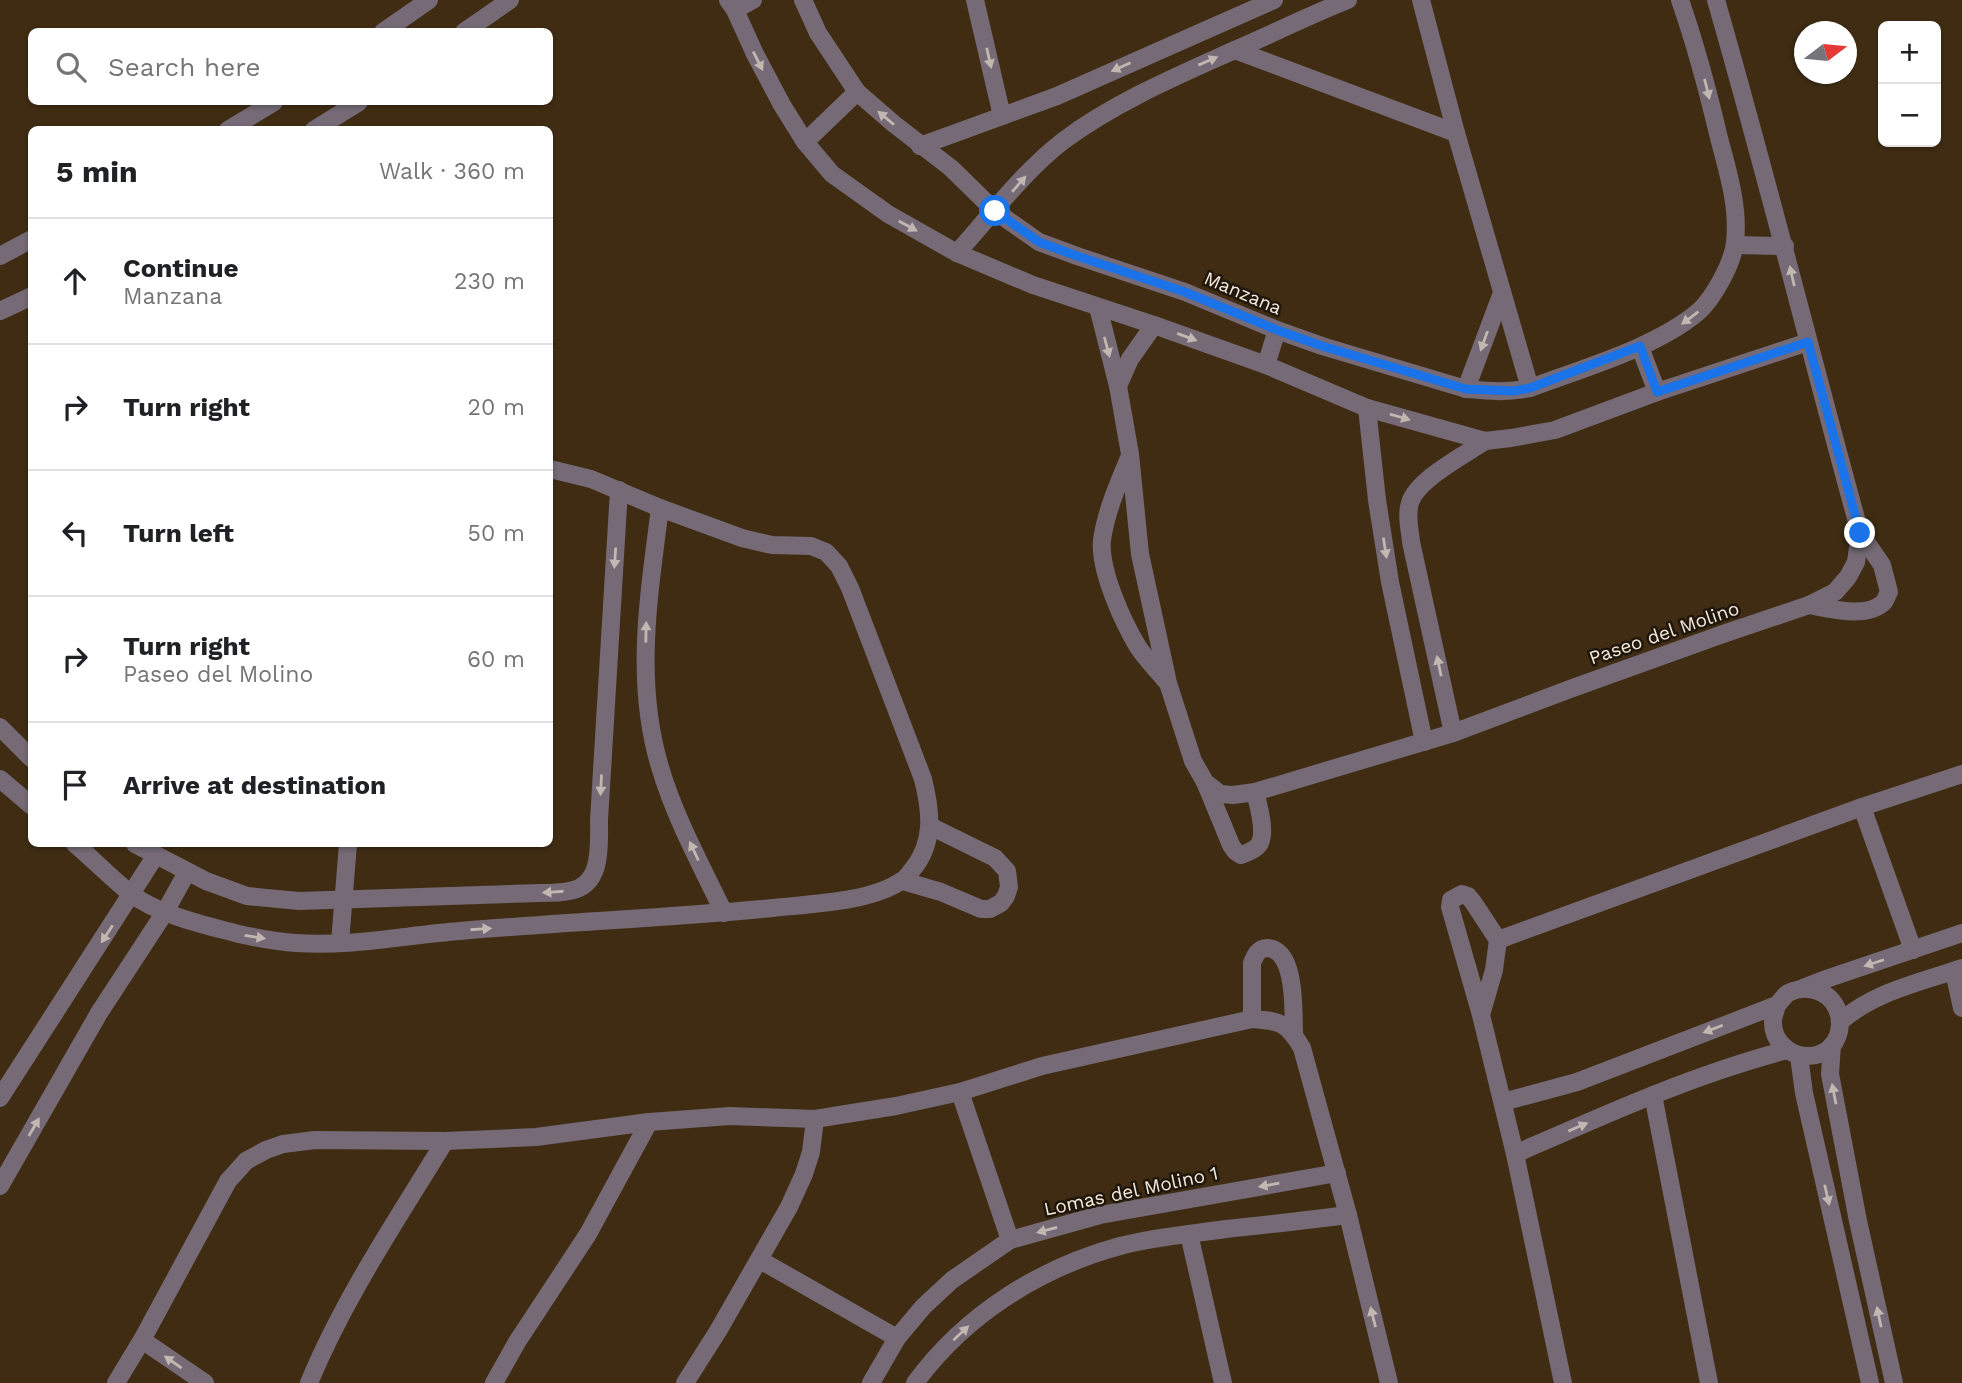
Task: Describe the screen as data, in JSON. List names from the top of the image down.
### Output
{
  "streets": {
    "street": ["Manzana", "Paseo del Molino", "Lomas del Molino 1"]
  },
  "north": "right",
  "page": {
    "map_buttons": ["+", "−"],
    "search": "Search here",
    "heading": ["5 min", "Walk · 360 m"],
    "list": [
      ["Continue", "Manzana", "230 m"],
      ["Turn right", "20 m"],
      ["Turn left", "50 m"],
      ["Turn right", "Paseo del Molino", "60 m"],
      "Arrive at destination"
    ]
  }
}
